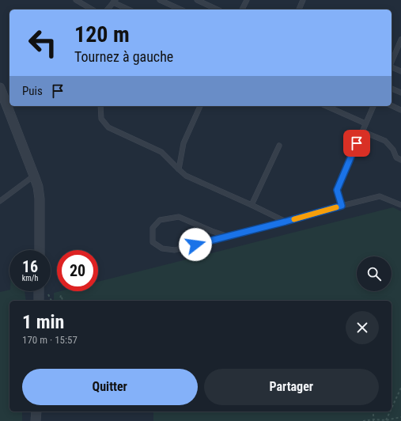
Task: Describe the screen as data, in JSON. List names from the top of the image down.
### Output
{
  "page": {
    "turn": ["120 m", "Tournez à gauche"],
    "then": "Puis",
    "speed": "16 km/h",
    "limit": "20",
    "heading": ["1 min", "170 m · 15:57"],
    "buttons": ["Quitter", "Partager"]
  }
}
